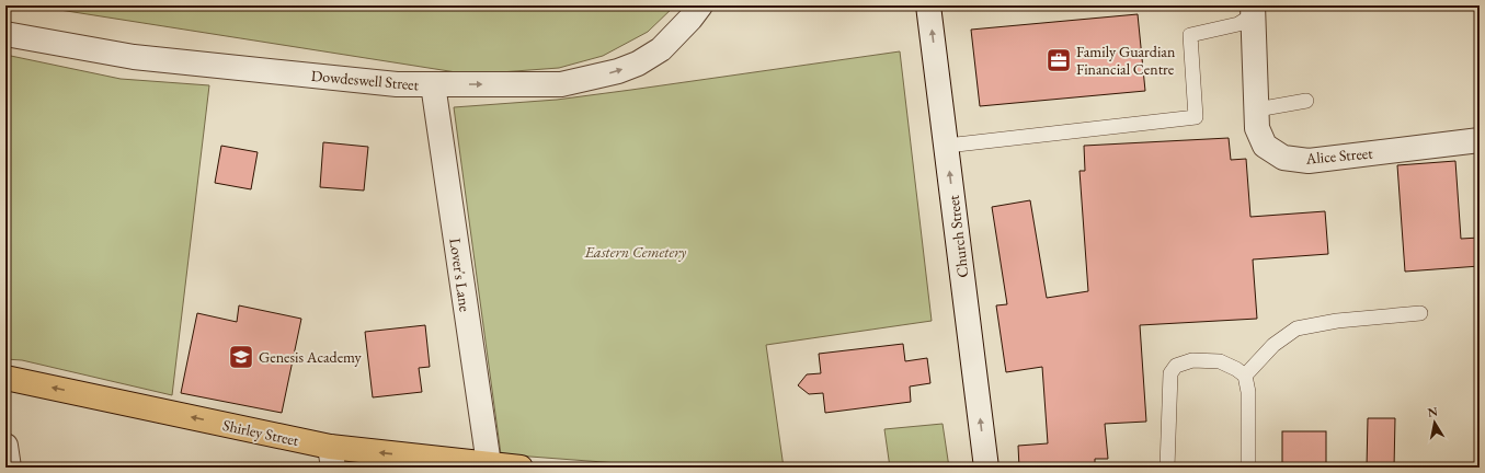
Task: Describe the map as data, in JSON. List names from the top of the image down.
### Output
{
  "streets": {
    "highway": ["Shirley Street"],
    "street": [
      "Dowdeswell Street",
      "Alice Street",
      "Church Street",
      "Lover's Lane"
    ]
  },
  "crossings": [
    ["Dowdeswell Street", "Lover's Lane"],
    ["Lover's Lane", "Shirley Street"]
  ],
  "one_way": ["Dowdeswell Street", "Church Street", "Shirley Street"],
  "parks": ["Eastern Cemetery"],
  "places": {
    "office": ["Family Guardian Financial Centre"],
    "school or university": ["Genesis Academy"]
  },
  "north": "top"
}
